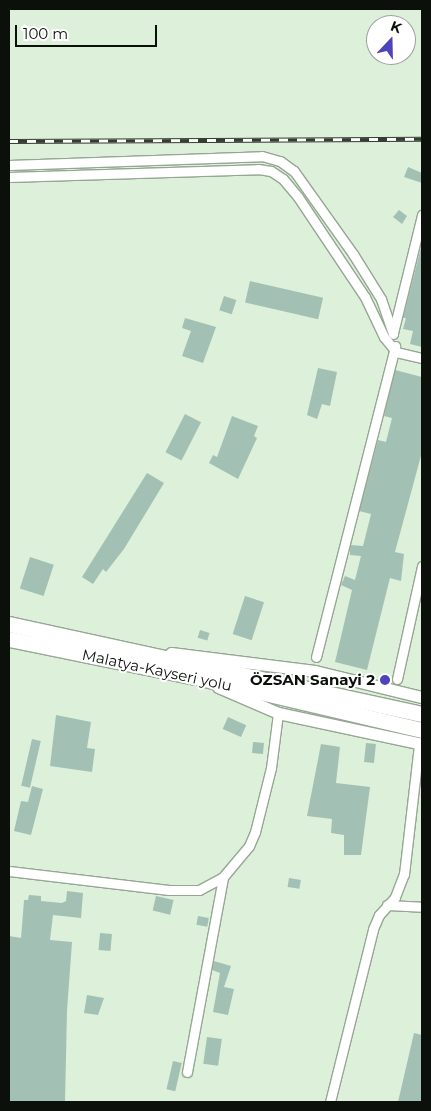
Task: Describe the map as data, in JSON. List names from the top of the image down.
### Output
{
  "streets": {
    "highway": ["Malatya-Kayseri yolu"]
  },
  "places": ["ÖZSAN Sanayi 2"],
  "scale_bar": "100 m",
  "north": "top"
}
